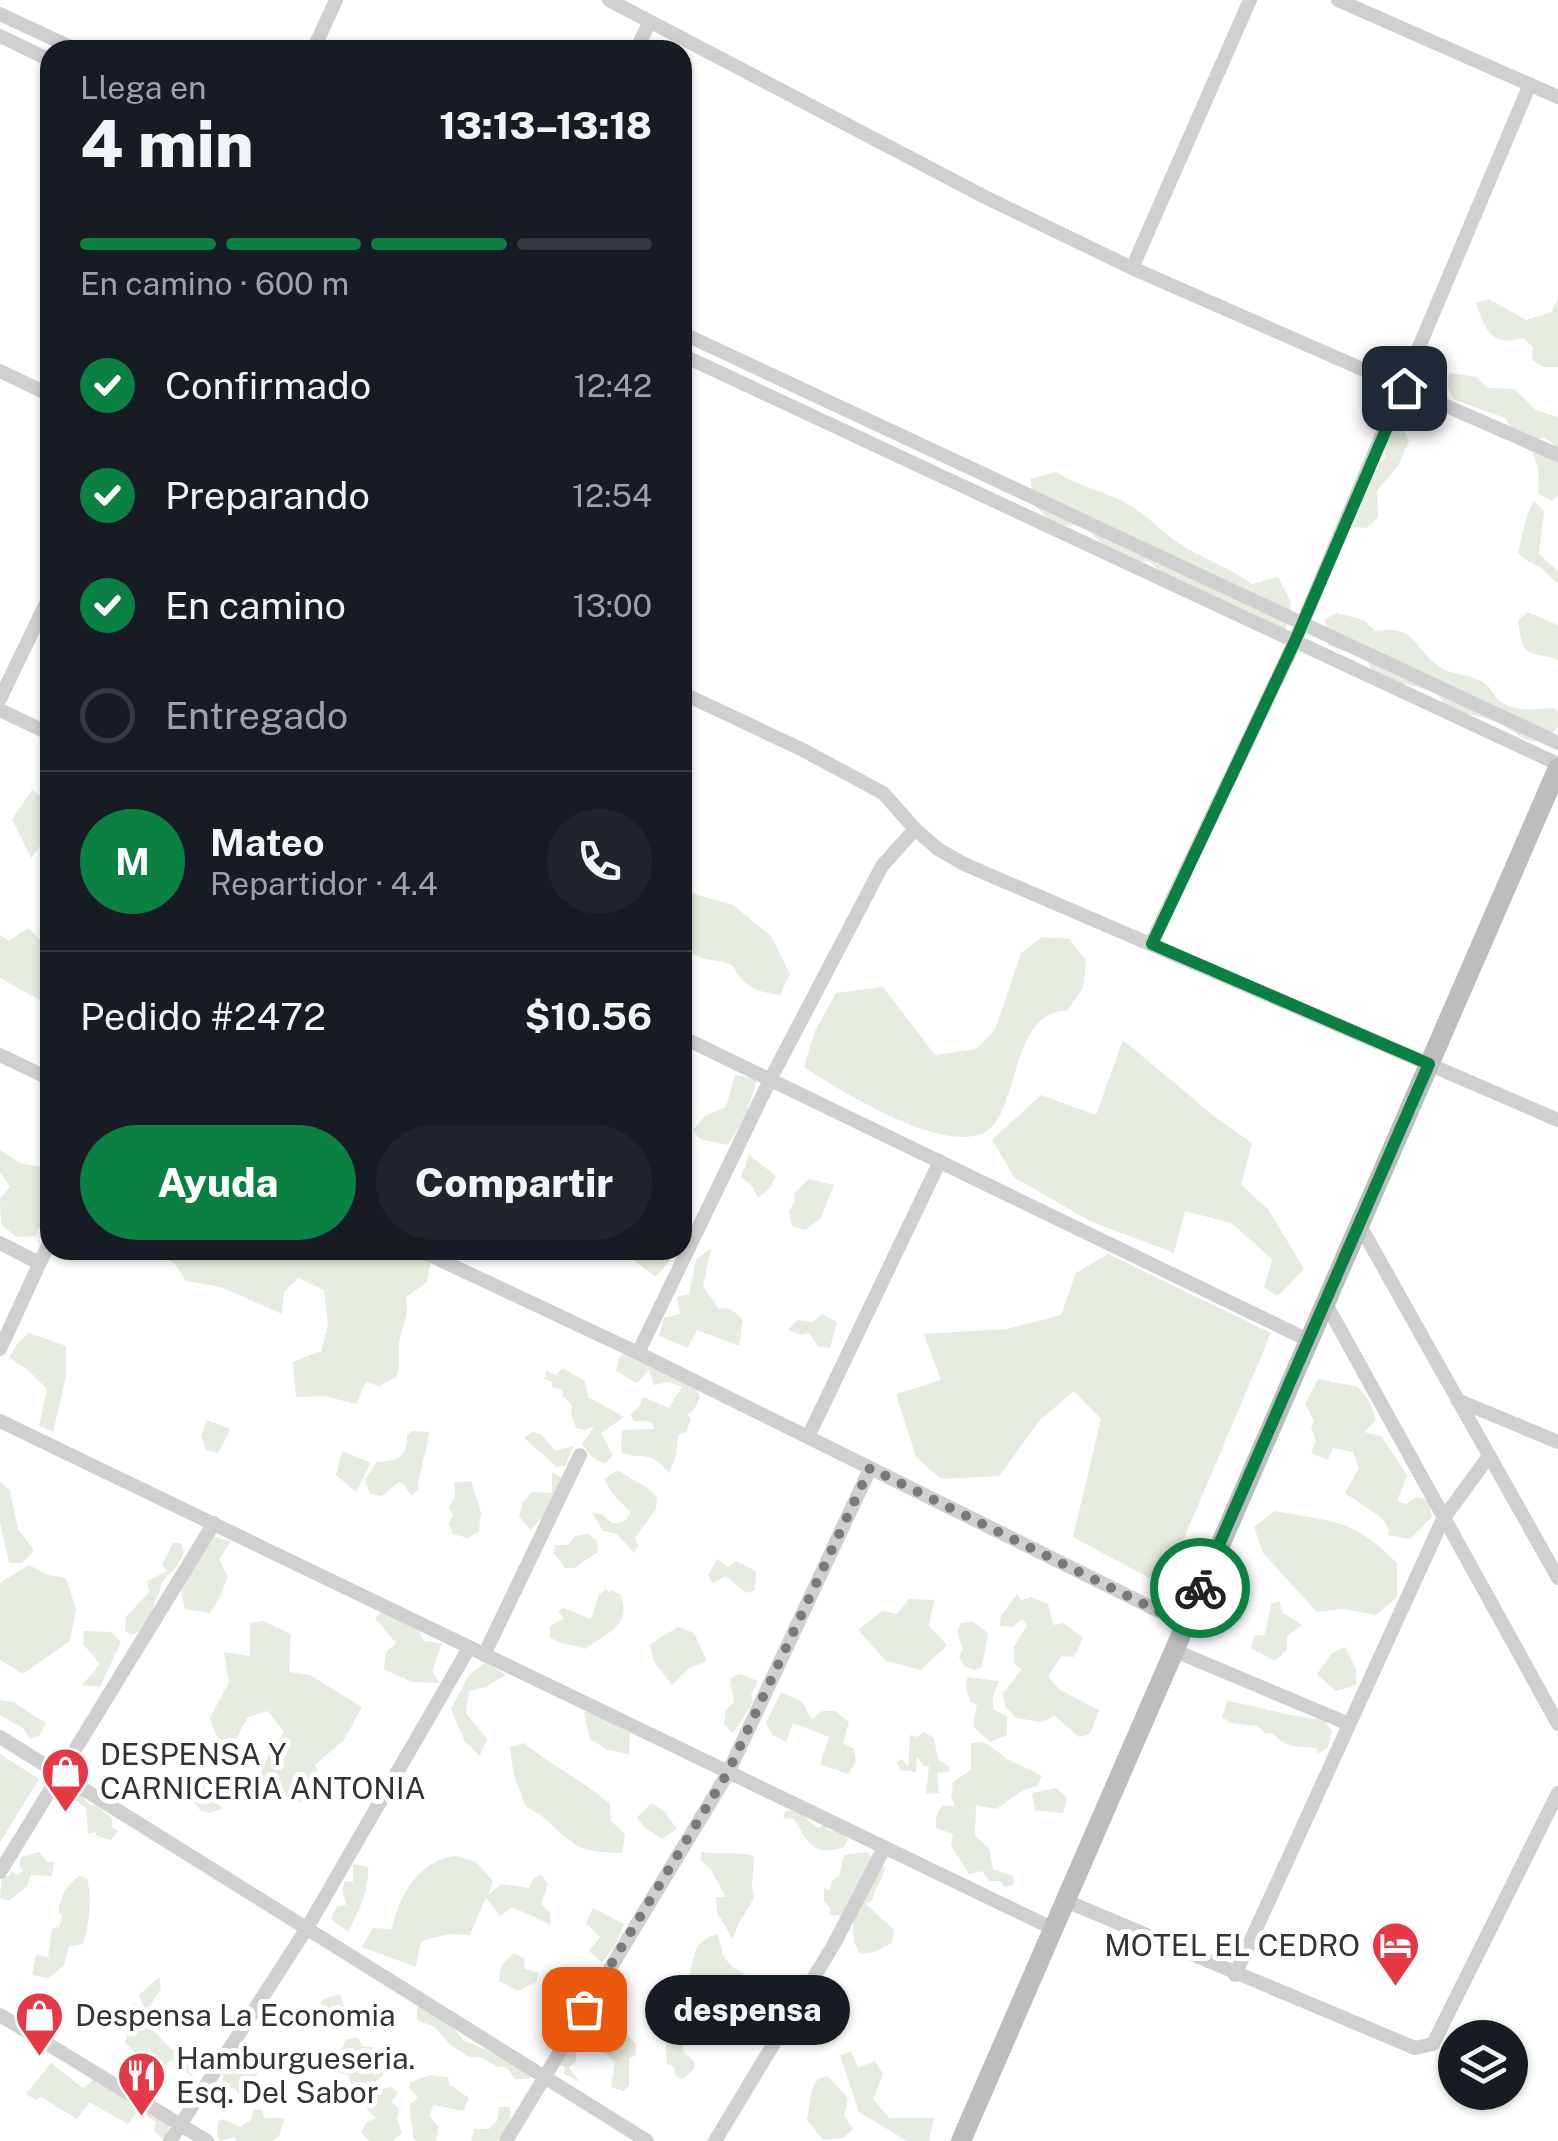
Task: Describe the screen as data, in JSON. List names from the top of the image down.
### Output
{
  "places": {
    "shop": ["DESPENSA Y CARNICERIA ANTONIA", "Despensa La Economia"],
    "hotel": ["MOTEL EL CEDRO"],
    "other": ["despensa"],
    "restaurant": ["Hamburgueseria. Esq. Del Sabor"]
  },
  "page": {
    "heading": ["4 min", "Llega en", "13:13–13:18"],
    "panel": [
      "Mateo",
      "Repartidor · 4.4",
      "Pedido #2472",
      "$10.56"
    ],
    "bar": "En camino · 600 m",
    "list": [
      ["Confirmado", "12:42"],
      ["Preparando", "12:54"],
      ["En camino", "13:00"],
      "Entregado"
    ],
    "round": "M",
    "buttons": ["Ayuda", "Compartir"],
    "bubble": "despensa"
  }
}
